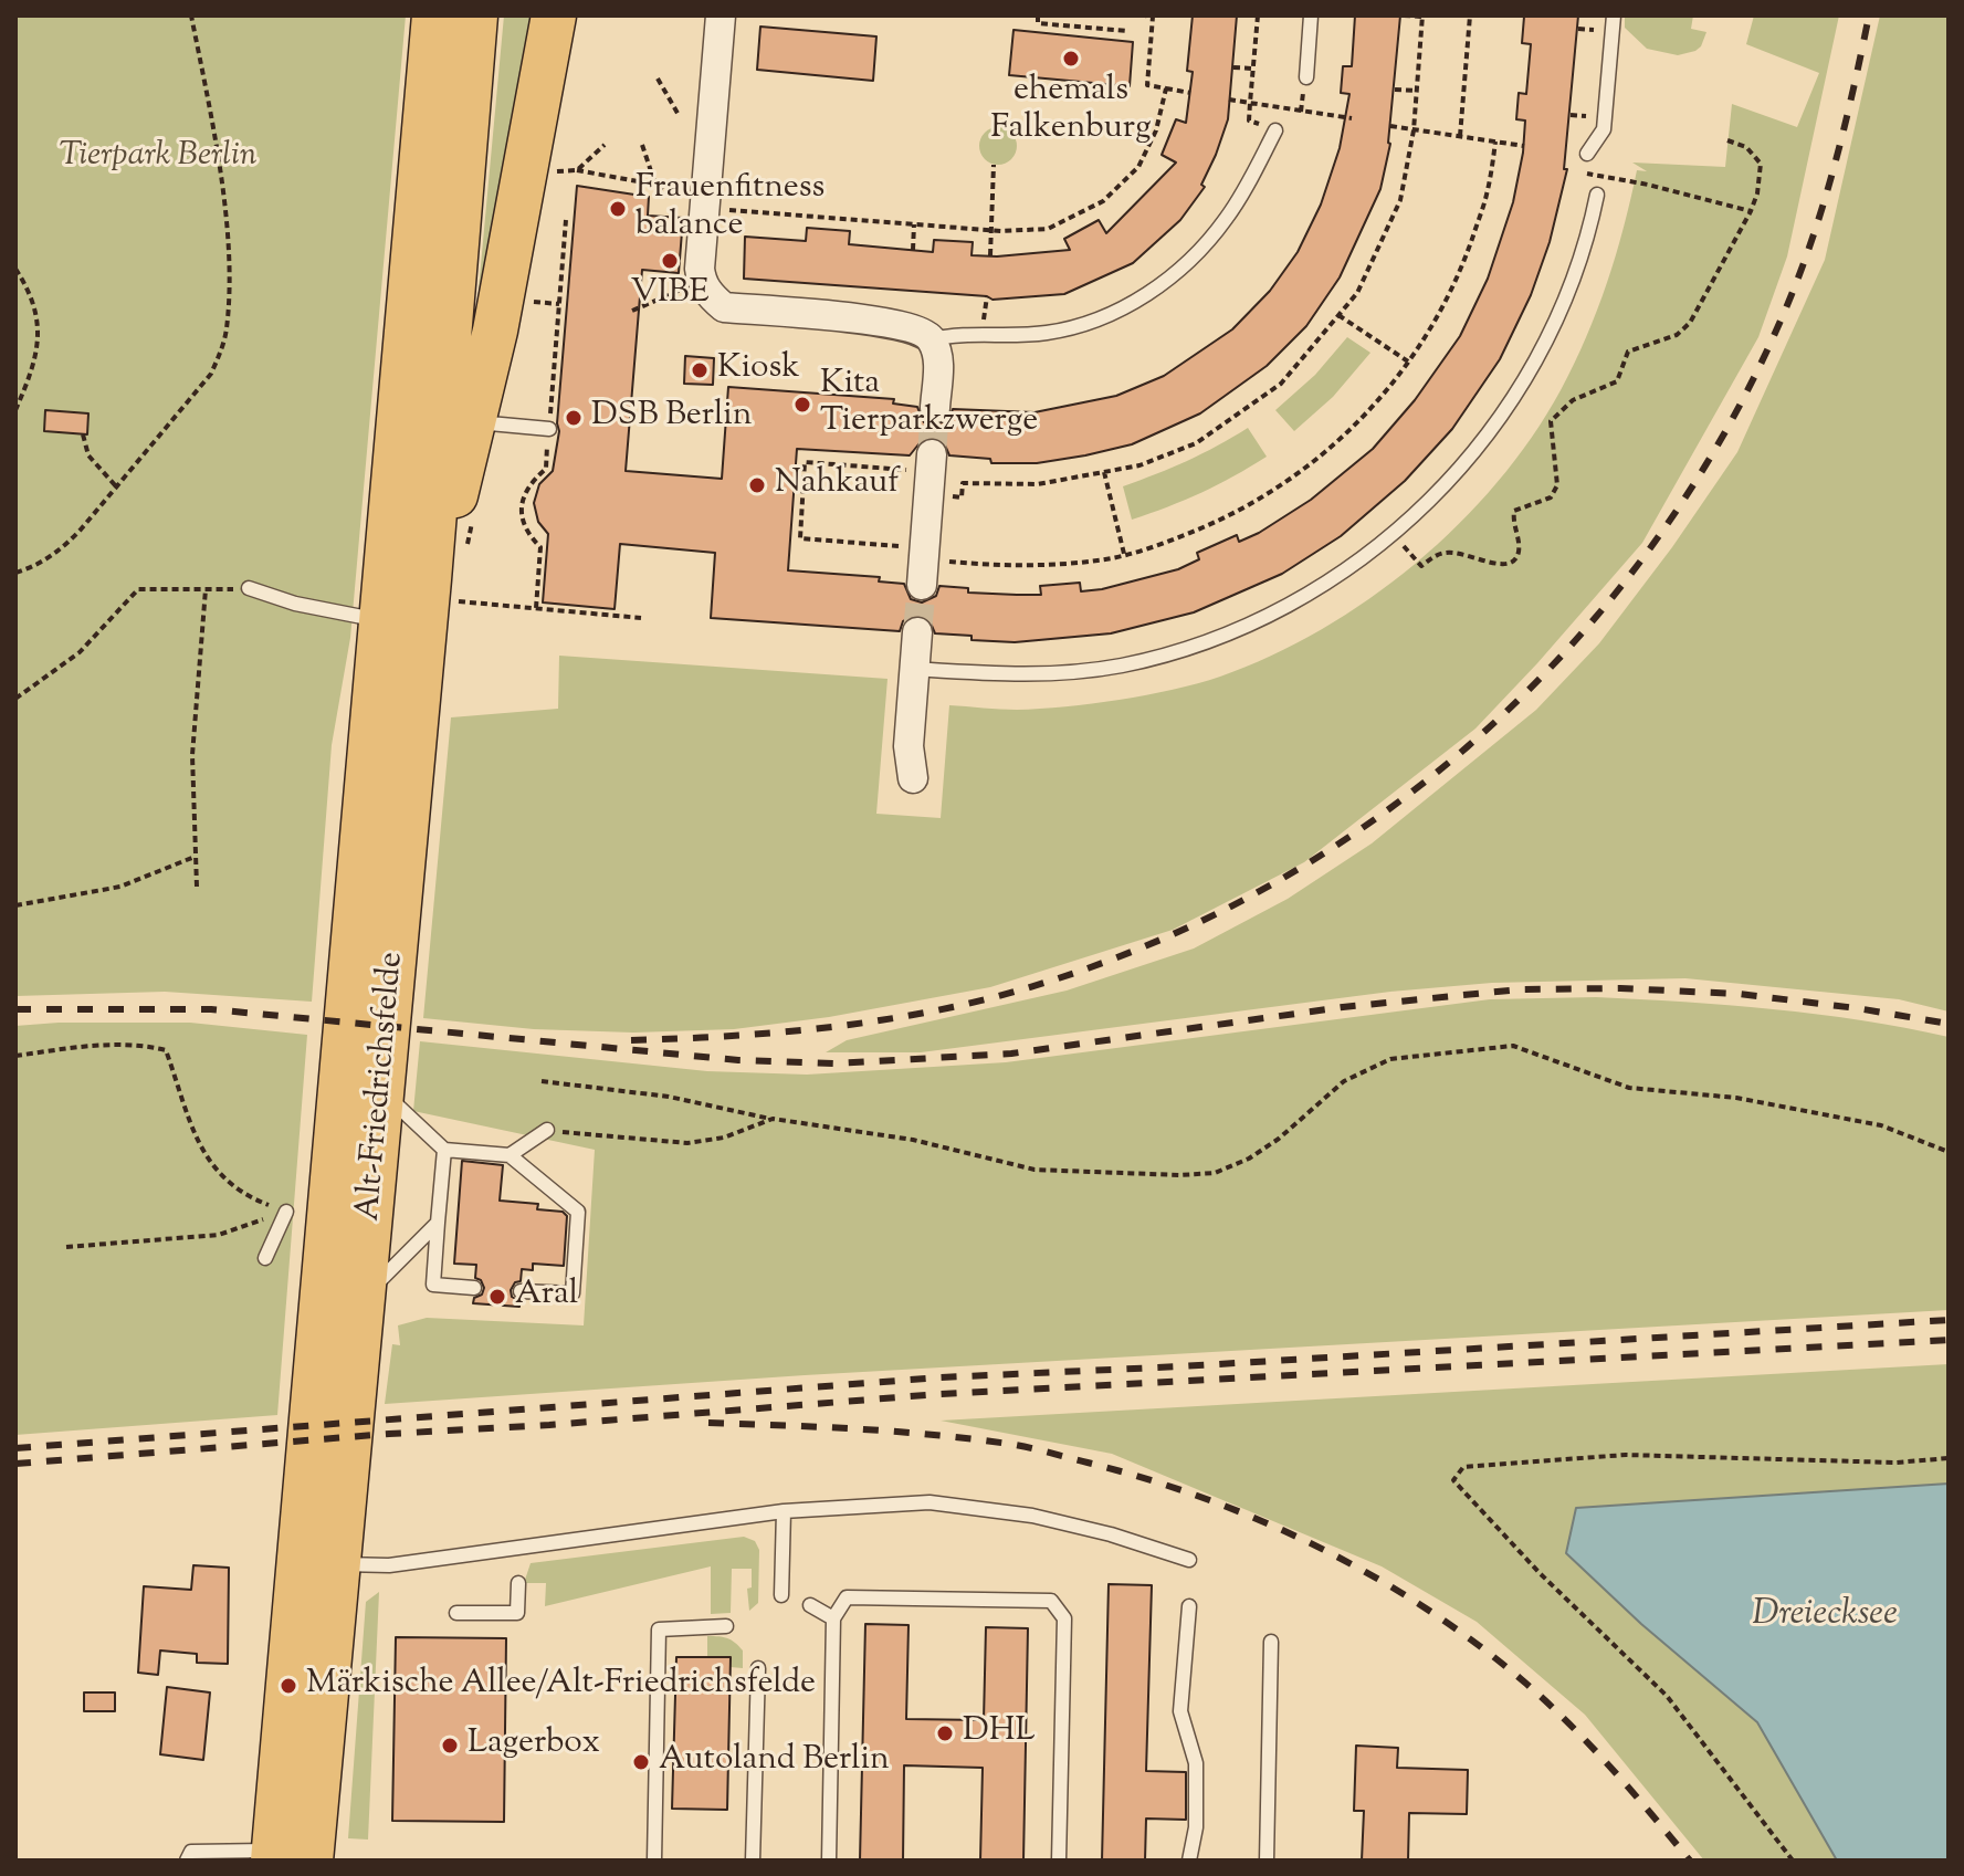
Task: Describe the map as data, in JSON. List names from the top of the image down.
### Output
{
  "streets": {
    "main road": ["Alt-Friedrichsfelde"]
  },
  "water": ["Dreiecksee"],
  "parks": ["Tierpark Berlin"],
  "places": [
    "ehemals Falkenburg",
    "Frauenfitness balance",
    "VIBE",
    "Kiosk",
    "Kita Tierparkzwerge",
    "DSB Berlin",
    "Nahkauf",
    "Aral",
    "Märkische Allee/Alt-Friedrichsfelde",
    "DHL",
    "Lagerbox",
    "Autoland Berlin"
  ]
}
